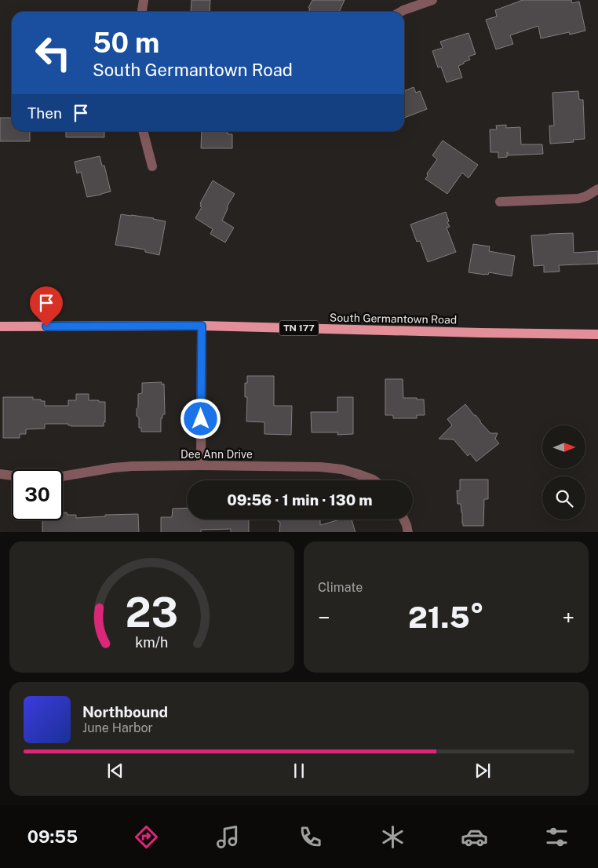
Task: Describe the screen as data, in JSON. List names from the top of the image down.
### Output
{
  "streets": {
    "main road": ["South Germantown Road", "TN 177"],
    "street": ["Dee Ann Drive"]
  },
  "north": "right",
  "page": {
    "turn": ["50 m", "South Germantown Road"],
    "then": "Then",
    "limit": "30",
    "trip": "09:56 · 1 min · 130 m",
    "tile": "Climate",
    "heat": ["−", "21.5°", "+"],
    "song": ["Northbound", "June Harbor"],
    "tabs": "09:55",
    "gauge": ["23", "km/h"]
  }
}
